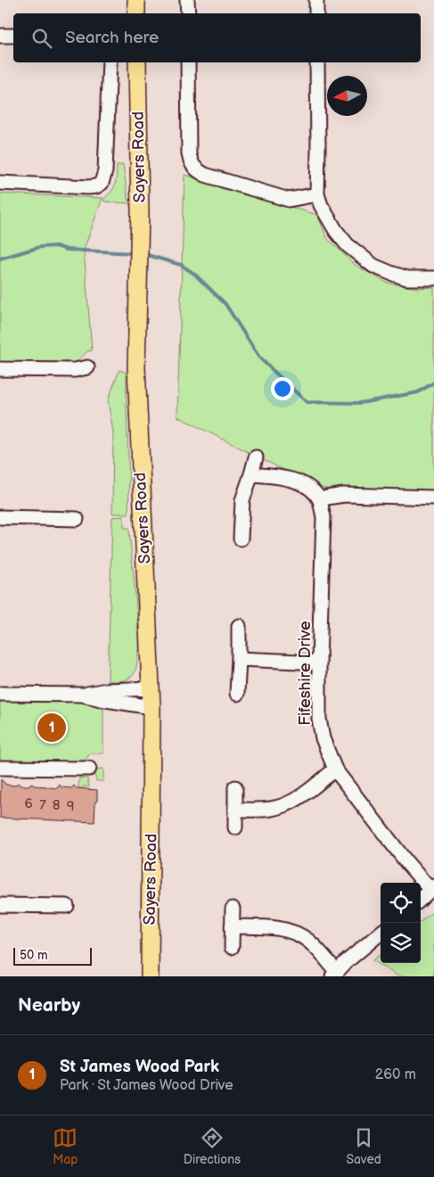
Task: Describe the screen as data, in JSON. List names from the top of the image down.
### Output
{
  "streets": {
    "main road": ["Sayers Road"],
    "street": ["Fifeshire Drive"]
  },
  "house_numbers": [
    "6",
    "7",
    "8",
    "9"
  ],
  "scale_bar": "50 m",
  "north": "left",
  "page": {
    "search": "Search here",
    "pins": "1",
    "scale": "50 m",
    "heading": "Nearby",
    "list": [
      {
        "mark": "1",
        "name": "St James Wood Park",
        "note": "Park · St James Wood Drive",
        "value": "260 m"
      }
    ],
    "nav": ["Map", "Directions", "Saved"]
  }
}
